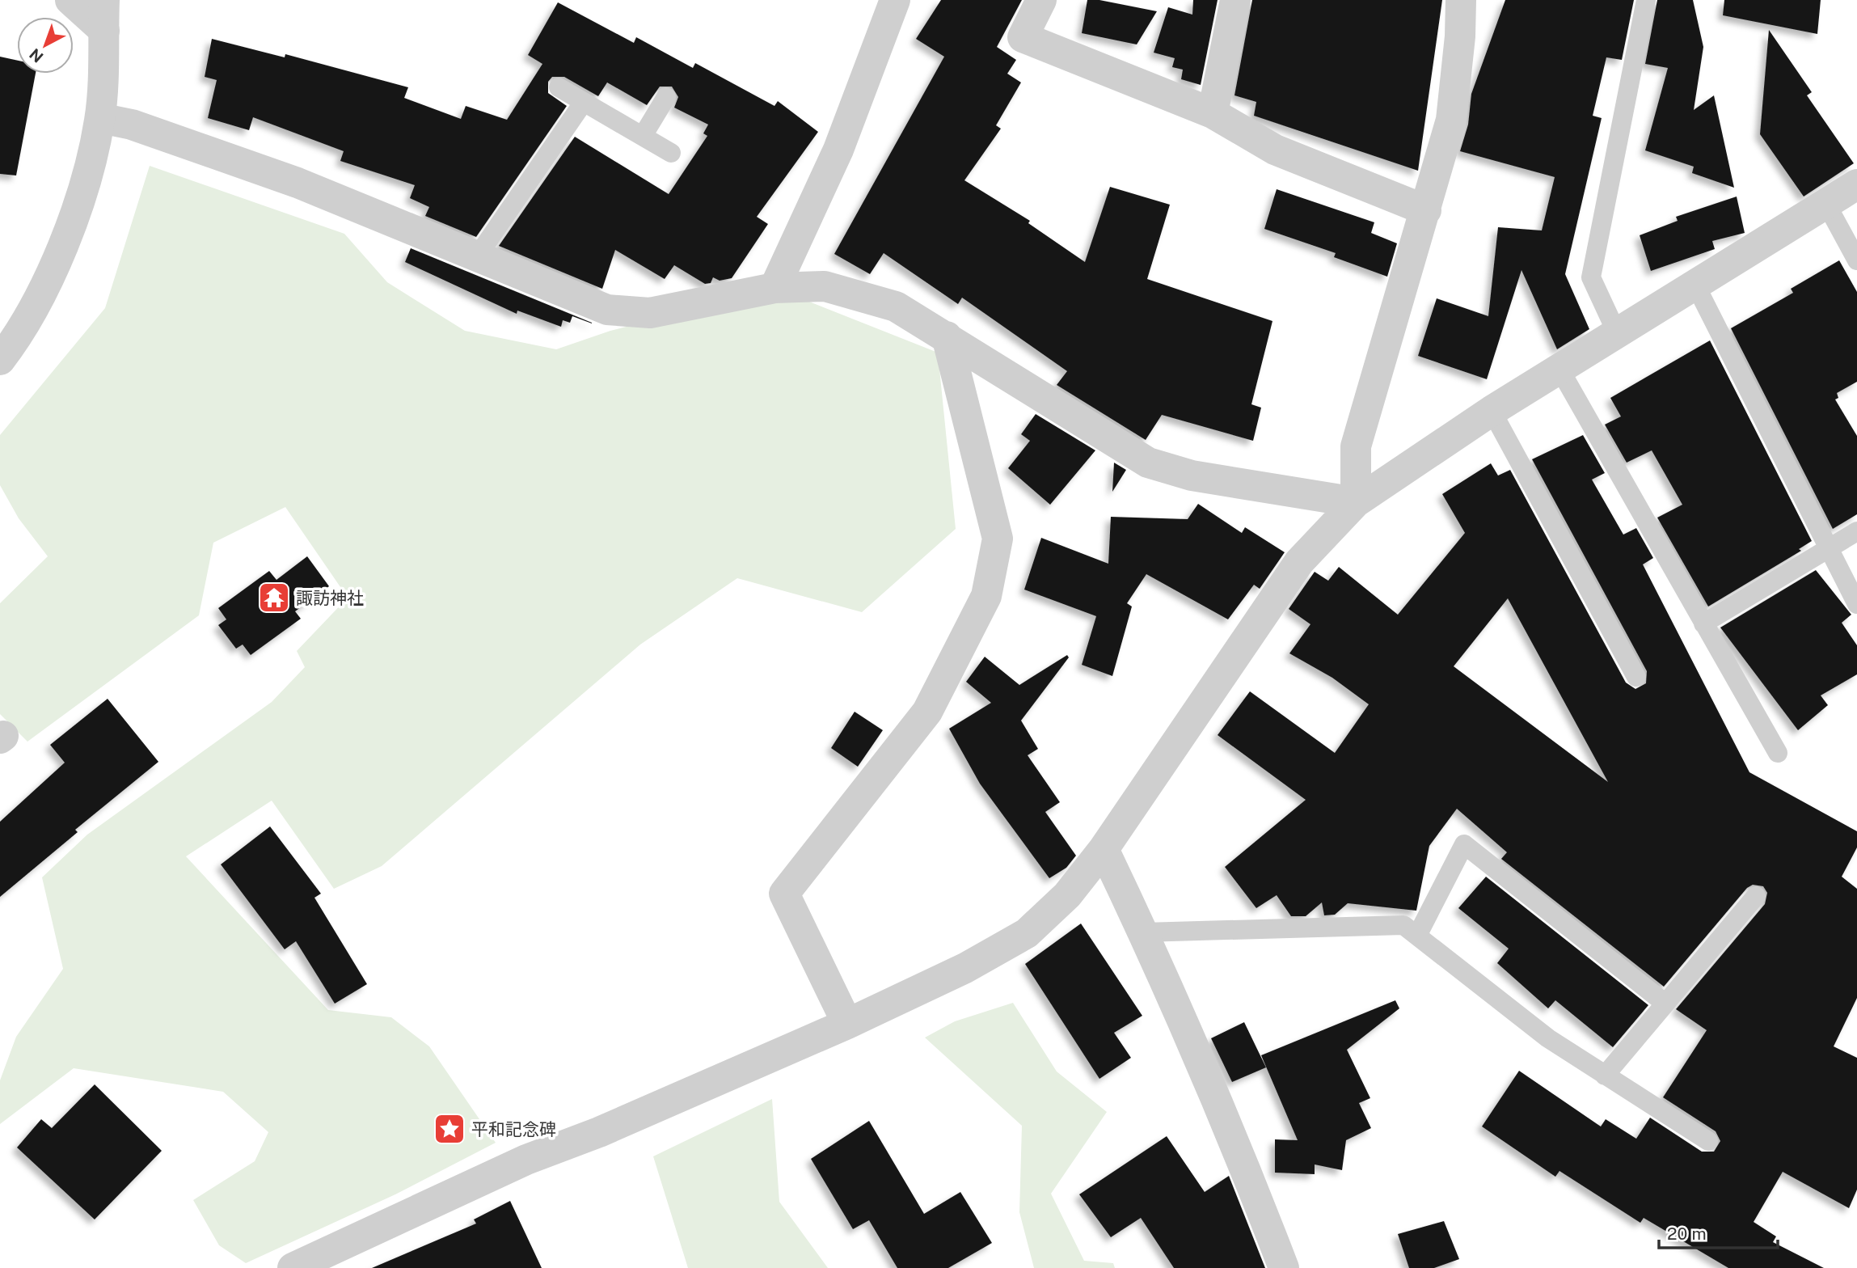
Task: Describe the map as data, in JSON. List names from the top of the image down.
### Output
{
  "places": {
    "temple": ["諏訪神社"],
    "place": ["平和記念碑"]
  },
  "scale_bar": "20 m",
  "north": "bottom left"
}
